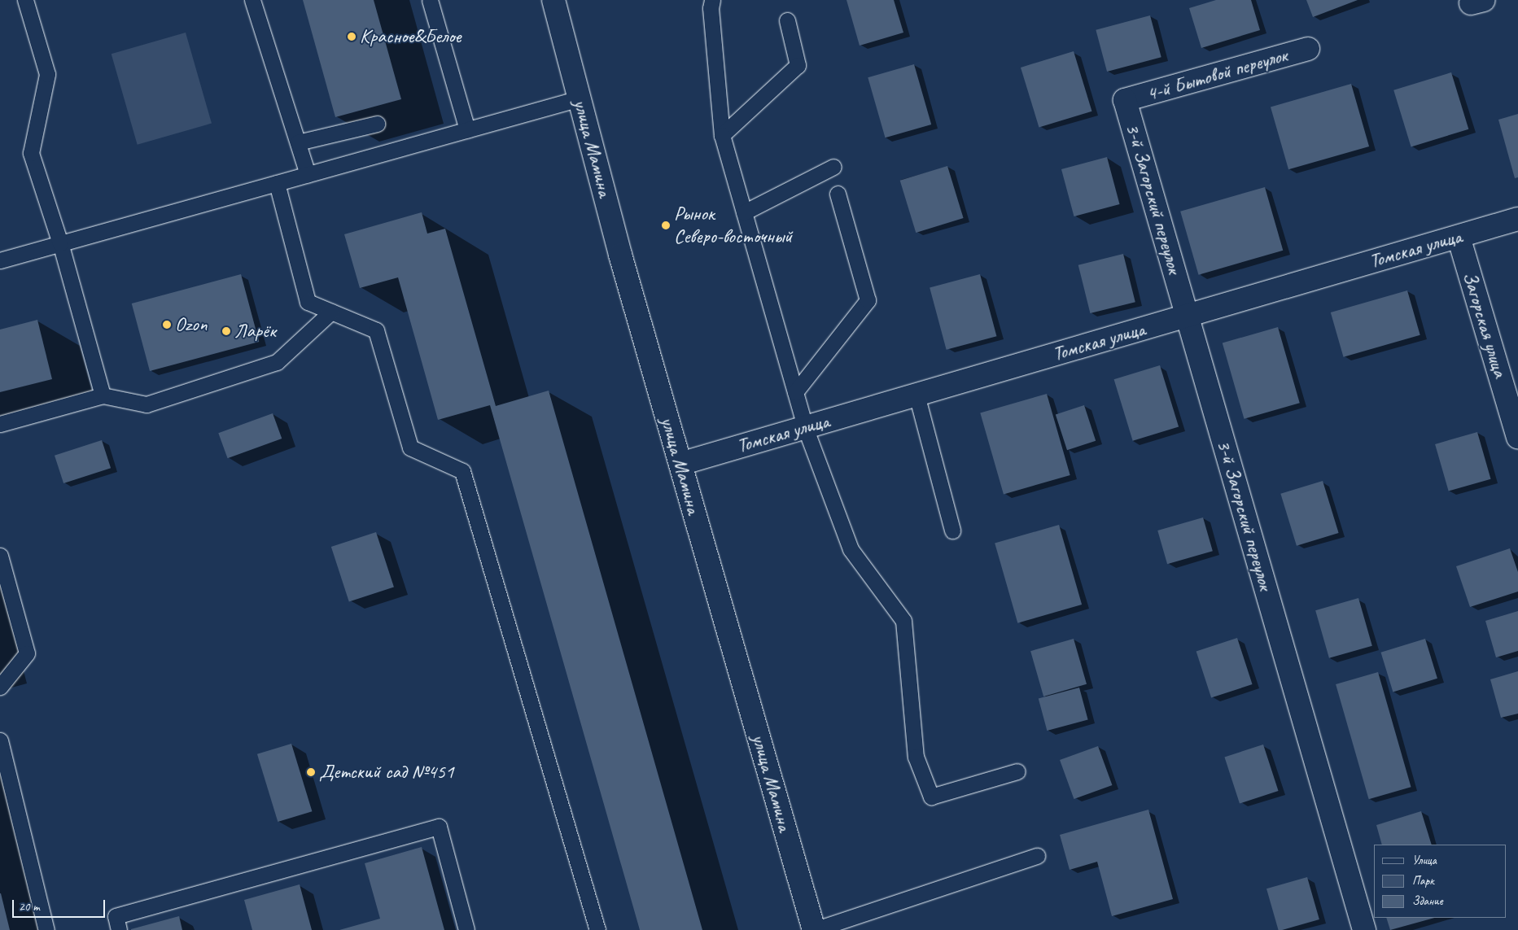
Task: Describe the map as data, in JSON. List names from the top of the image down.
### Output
{
  "streets": {
    "street": [
      "4-й Бытовой переулок",
      "улица Мамина",
      "3-й Загорский переулок",
      "Томская улица",
      "Загорская улица"
    ]
  },
  "crossings": [
    ["4-й Бытовой переулок", "3-й Загорский переулок"],
    ["улица Мамина", "Томская улица"],
    ["3-й Загорский переулок", "Томская улица"],
    ["Томская улица", "Загорская улица"]
  ],
  "places": [
    "Красное&Белое",
    "Рынок Северо-восточный",
    "Ozon",
    "Ларёк",
    "Детский сад №451"
  ],
  "legend": ["Улица", "Парк", "Здание"],
  "scale_bar": "20 m"
}
